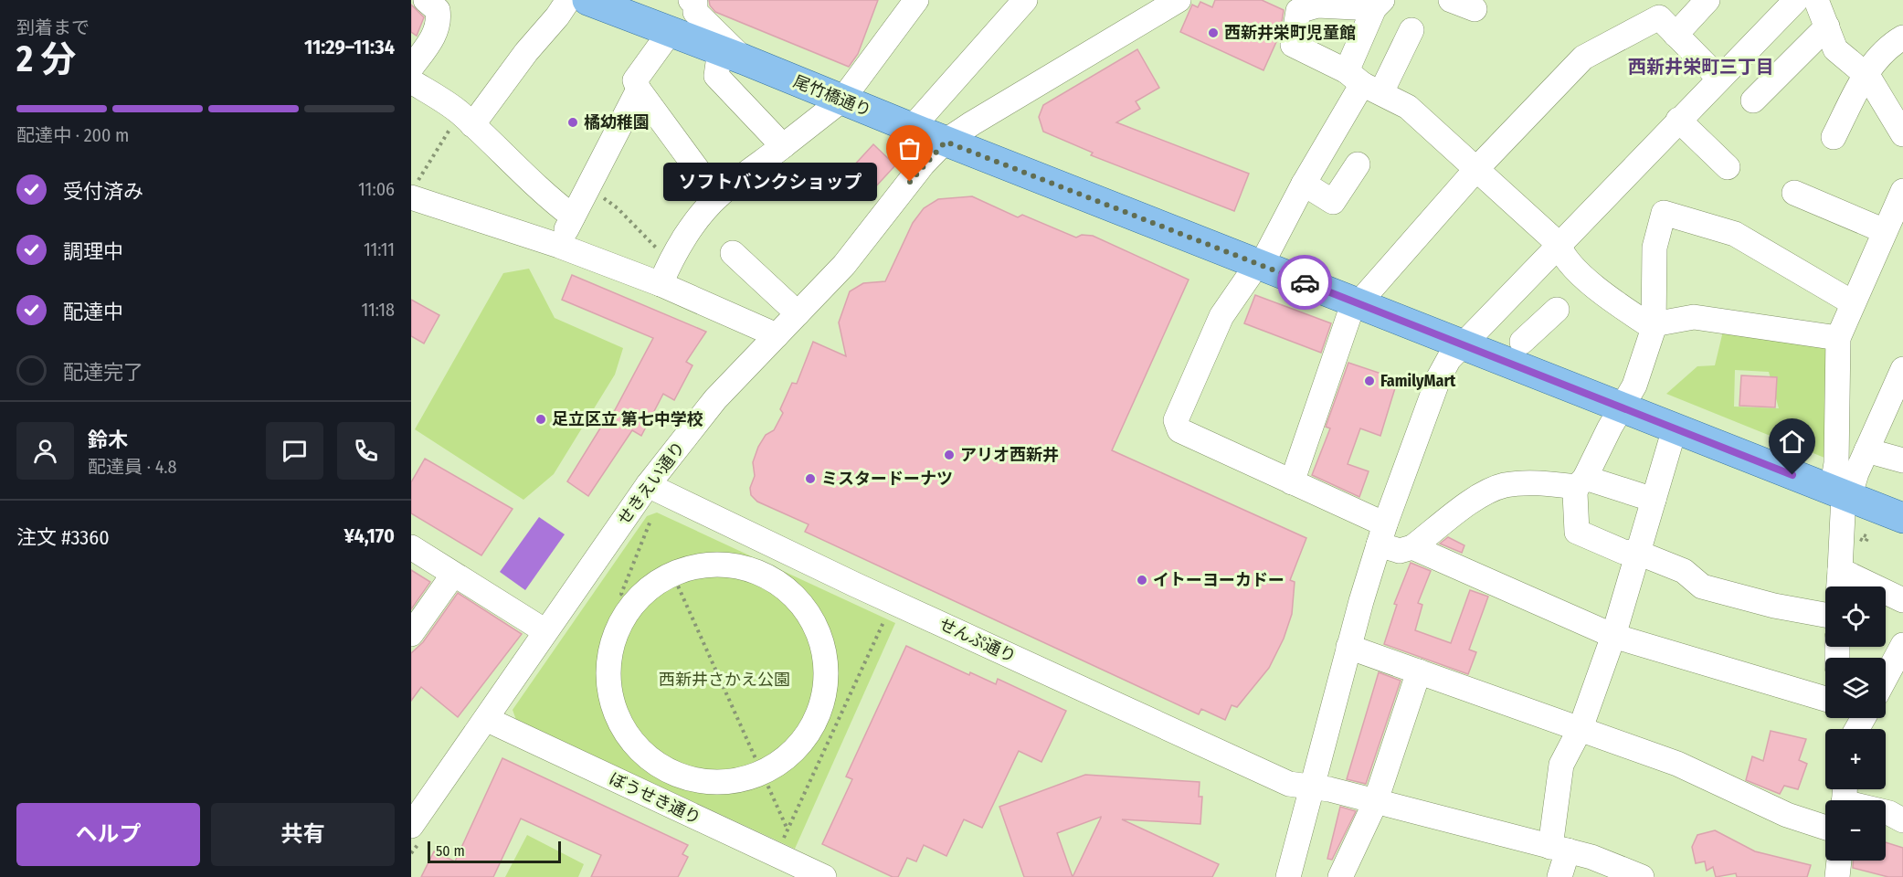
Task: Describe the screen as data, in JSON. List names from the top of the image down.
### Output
{
  "streets": {
    "main road": ["尾竹橋通り"],
    "street": ["せきえい通り", "せんぷ通り", "ぼうせき通り"]
  },
  "crossings": [
    ["尾竹橋通り", "せきえい通り"],
    ["せきえい通り", "せんぷ通り"],
    ["せきえい通り", "ぼうせき通り"]
  ],
  "districts": ["西新井栄町三丁目"],
  "parks": ["西新井さかえ公園"],
  "places": [
    "西新井栄町児童館",
    "橘幼稚園",
    "ソフトバンクショップ",
    "FamilyMart",
    "足立区立 第七中学校",
    "アリオ西新井",
    "ミスタードーナツ",
    "イトーヨーカドー"
  ],
  "scale_bar": "50 m",
  "page": {
    "heading": ["2 分", "到着まで", "11:29–11:34"],
    "panel": [
      "鈴木",
      "配達員 · 4.8",
      "注文 #3360",
      "¥4,170"
    ],
    "bar": "配達中 · 200 m",
    "list": [
      ["受付済み", "11:06"],
      ["調理中", "11:11"],
      ["配達中", "11:18"],
      "配達完了"
    ],
    "bubble": "ソフトバンクショップ",
    "map_buttons": ["+", "−"],
    "buttons": ["ヘルプ", "共有"],
    "scale": "50 m"
  }
}
